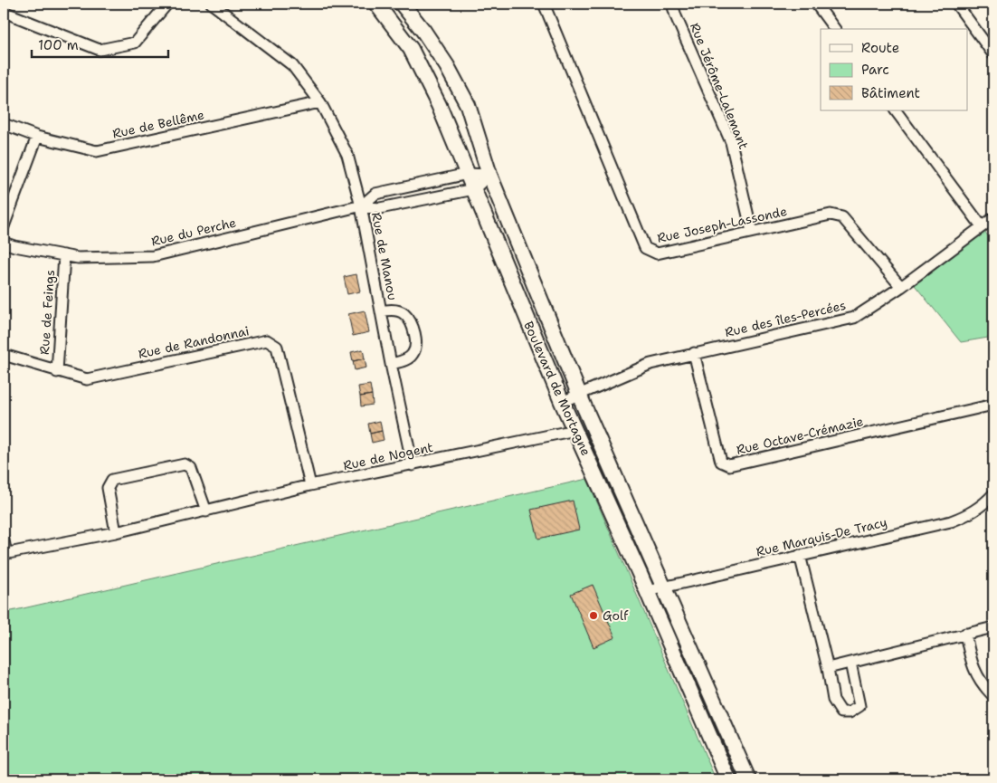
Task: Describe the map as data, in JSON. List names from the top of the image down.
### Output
{
  "streets": {
    "main road": ["Boulevard de Mortagne"],
    "street": [
      "Rue Jérôme-Lalemant",
      "Rue de Bellême",
      "Rue Joseph-Lassonde",
      "Rue du Perche",
      "Rue de Manou",
      "Rue de Feings",
      "Rue des îles-Percées",
      "Rue de Randonnai",
      "Rue Octave-Crémazie",
      "Rue de Nogent",
      "Rue Marquis-De Tracy"
    ]
  },
  "crossings": [
    ["Rue Jérôme-Lalemant", "Rue Joseph-Lassonde"],
    ["Rue de Bellême", "Rue de Manou"],
    ["Rue Joseph-Lassonde", "Rue des îles-Percées"],
    ["Rue du Perche", "Rue de Manou"],
    ["Rue du Perche", "Rue de Feings"],
    ["Rue du Perche", "Boulevard de Mortagne"],
    ["Rue de Manou", "Rue de Nogent"],
    ["Rue de Feings", "Rue de Randonnai"],
    ["Rue des îles-Percées", "Boulevard de Mortagne"],
    ["Rue des îles-Percées", "Rue Octave-Crémazie"],
    ["Rue de Randonnai", "Rue de Nogent"],
    ["Boulevard de Mortagne", "Rue de Nogent"],
    ["Boulevard de Mortagne", "Rue Marquis-De Tracy"]
  ],
  "places": ["Golf"],
  "legend": ["Route", "Parc", "Bâtiment"],
  "scale_bar": "100 m"
}
